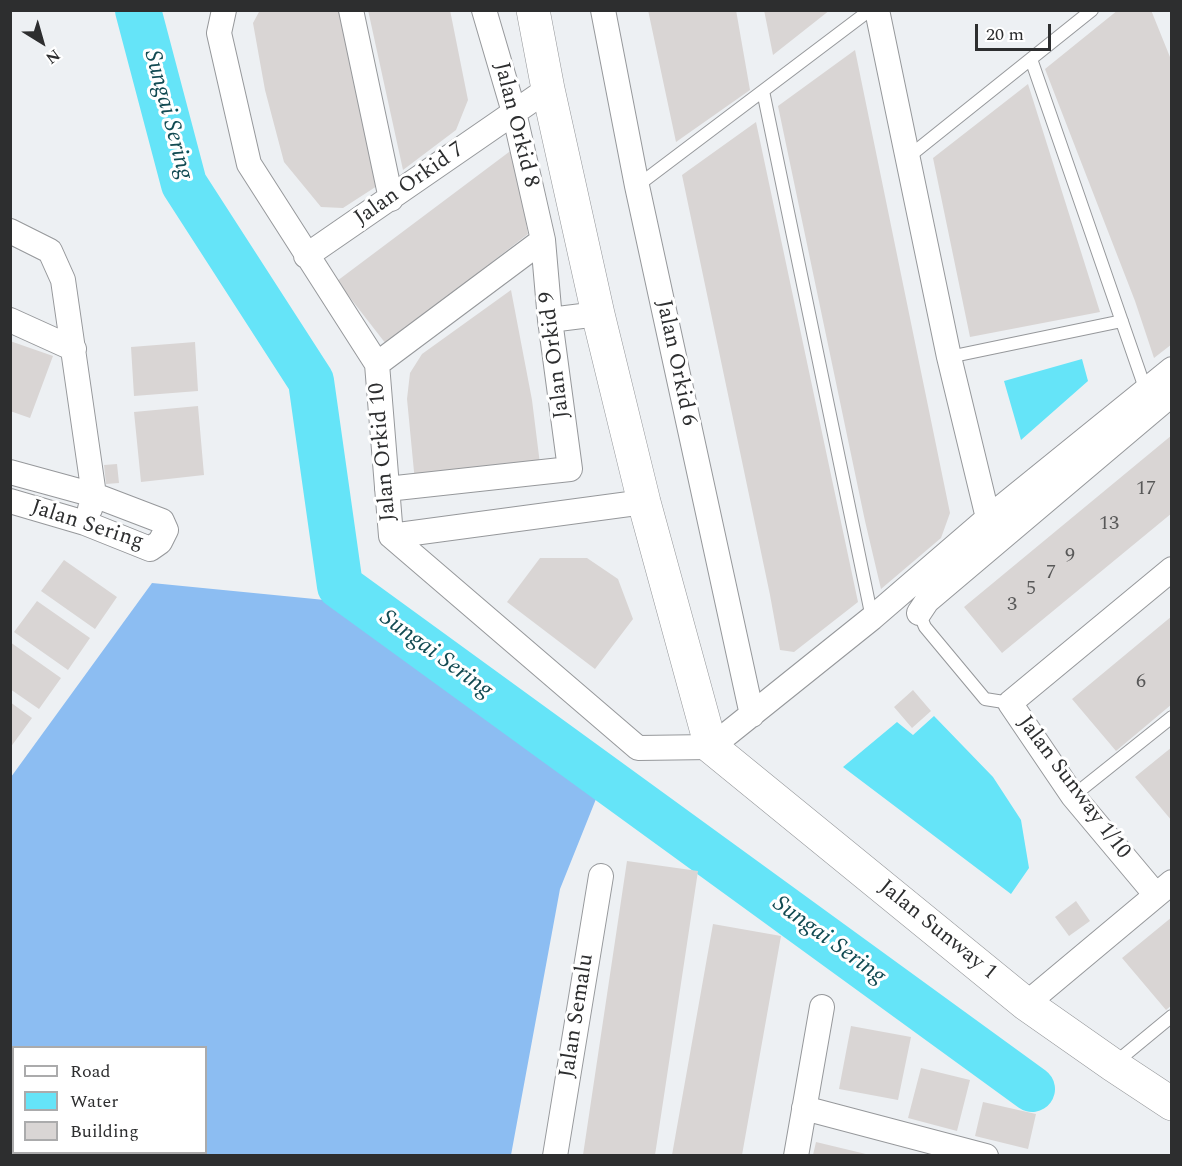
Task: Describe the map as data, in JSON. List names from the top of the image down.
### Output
{
  "streets": {
    "street": [
      "Jalan Orkid 8",
      "Jalan Orkid 7",
      "Jalan Orkid 9",
      "Jalan Orkid 6",
      "Jalan Orkid 10",
      "Jalan Sering",
      "Jalan Sunway 1/10",
      "Jalan Sunway 1",
      "Jalan Semalu"
    ]
  },
  "crossings": [
    ["Jalan Orkid 8", "Jalan Orkid 7"],
    ["Jalan Orkid 8", "Jalan Orkid 9"],
    ["Jalan Orkid 7", "Jalan Orkid 10"],
    ["Jalan Orkid 9", "Jalan Orkid 10"],
    ["Jalan Orkid 10", "Jalan Sunway 1"]
  ],
  "water": ["Sungai Sering"],
  "house_numbers": [
    "17",
    "13",
    "9",
    "7",
    "5",
    "3",
    "6"
  ],
  "legend": ["Road", "Water", "Building"],
  "scale_bar": "20 m",
  "north": "bottom right"
}
